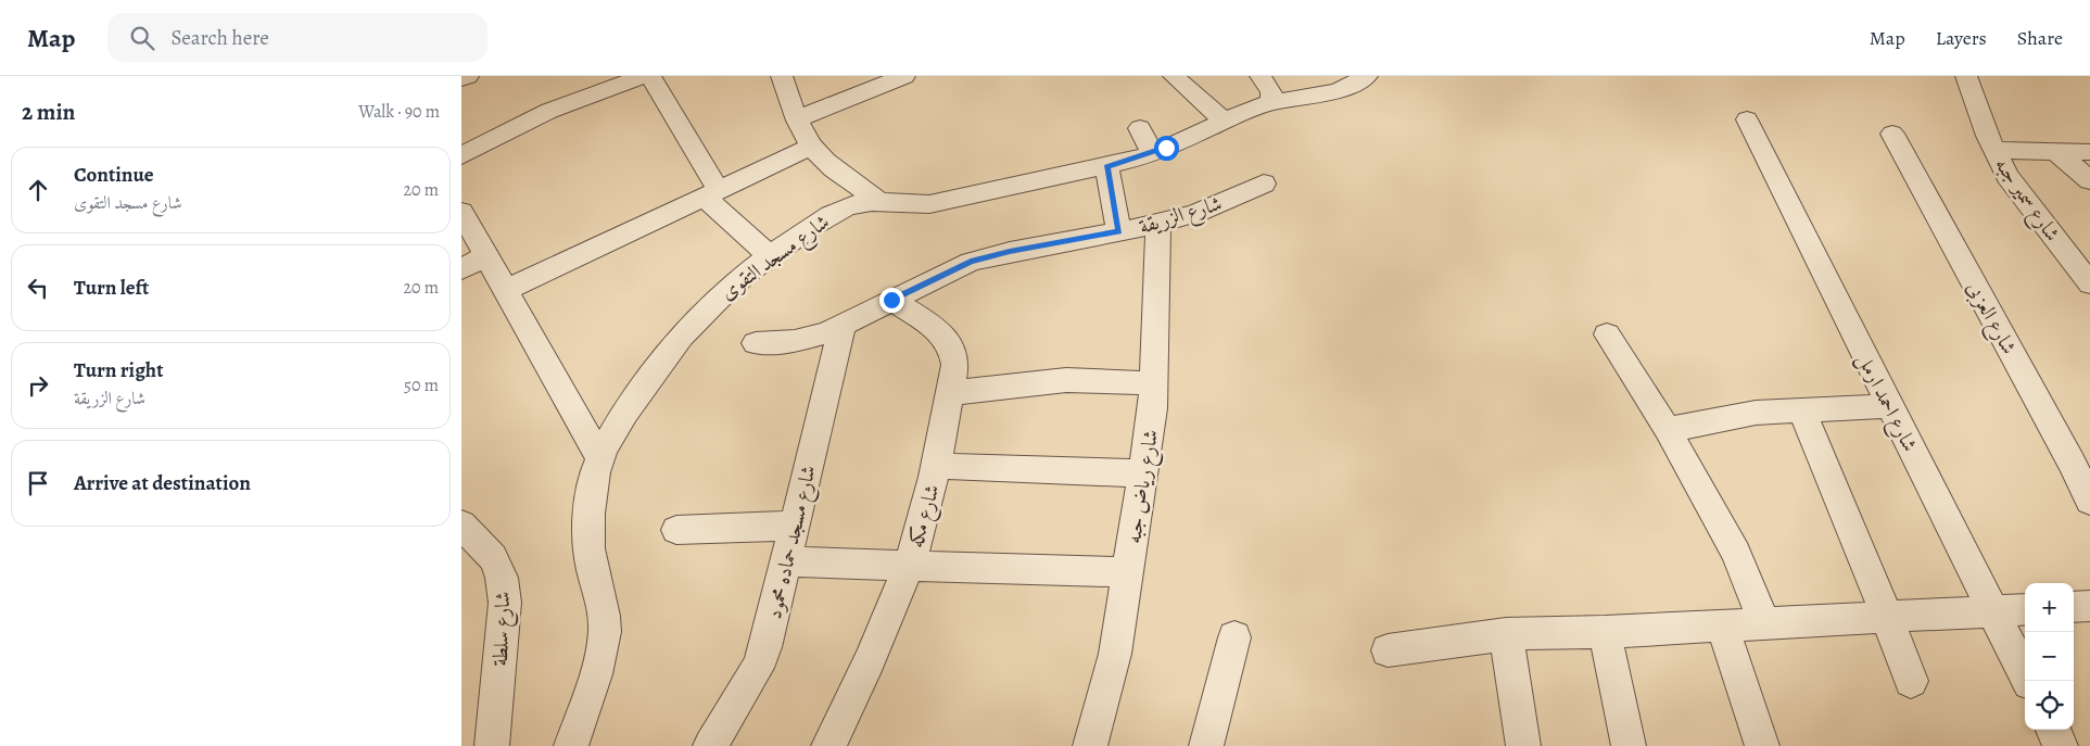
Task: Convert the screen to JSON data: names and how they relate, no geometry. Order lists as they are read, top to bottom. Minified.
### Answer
{"streets":{"street":["شارع سمير جبه","شارع الزريقة","شارع مسجد التقوى","شارع العزبى","شارع احمد ارمل","شارع رياض جبه","شارع مكه","شارع مسجد حماده محمود","شارع سلطة"]},"crossings":[["شارع الزريقة","شارع رياض جبه"],["شارع الزريقة","شارع مكه"],["شارع الزريقة","شارع مسجد حماده محمود"]],"page":{"header":"Map","search":"Search here","nav":["Map","Layers","Share"],"heading":["2 min","Walk · 90 m"],"list":[["Continue","شارع مسجد التقوى","20 m"],["Turn left","20 m"],["Turn right","شارع الزريقة","50 m"],"Arrive at destination"],"map_buttons":["+","−"]}}
